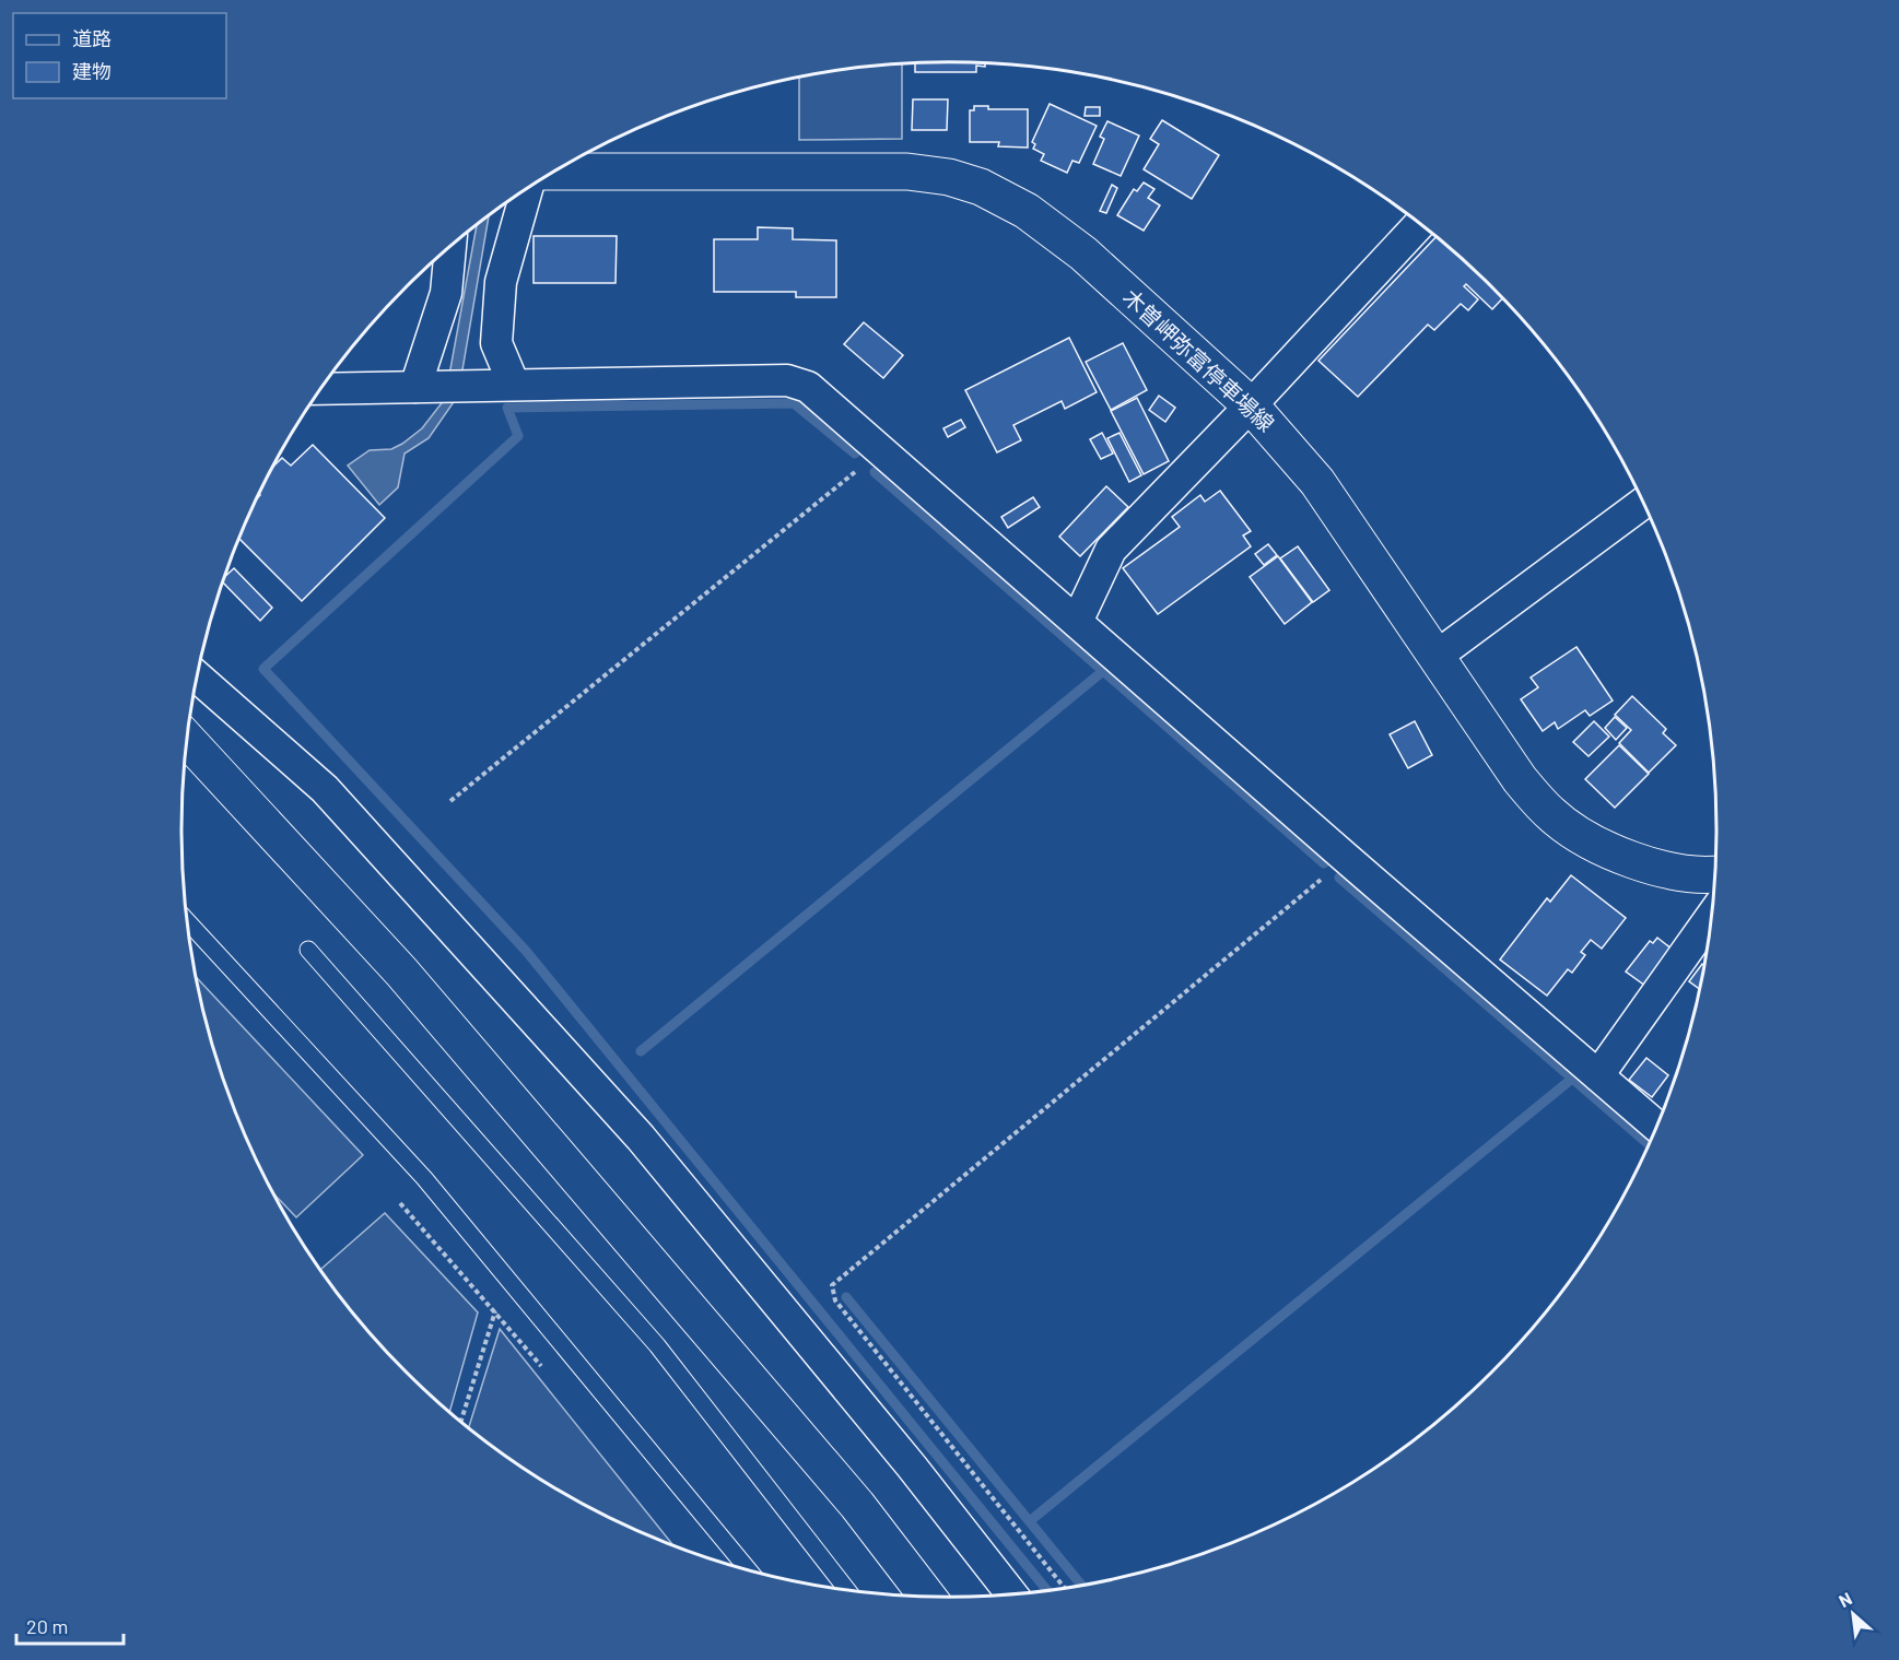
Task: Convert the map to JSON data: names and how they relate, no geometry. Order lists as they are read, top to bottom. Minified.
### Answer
{"streets":{"main road":["木曽岬弥富停車場線"]},"legend":["道路","建物"],"scale_bar":"20 m","north":"top left"}
